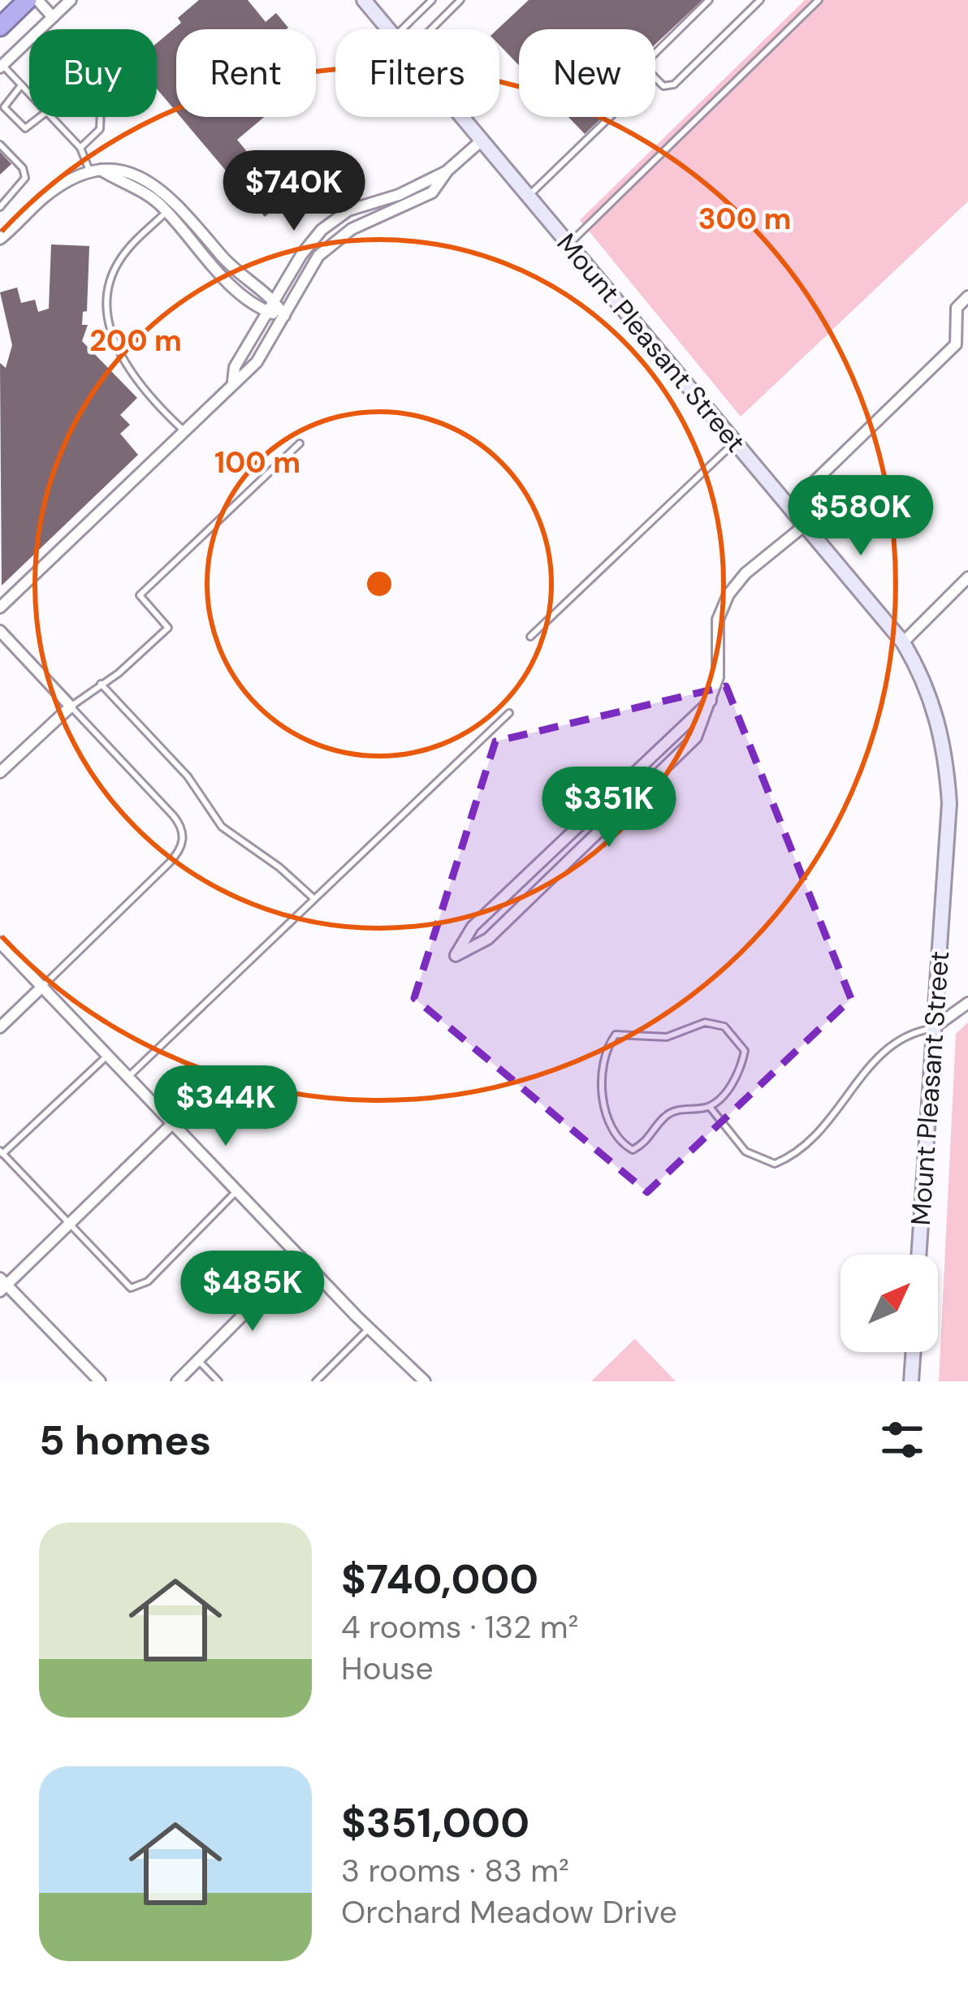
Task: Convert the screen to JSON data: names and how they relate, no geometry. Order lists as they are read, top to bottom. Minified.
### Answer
{"streets":{"main road":["Mount Pleasant Street"]},"north":"top right","page":{"chip":["Buy","Rent","Filters","New"],"price":["$740K","$580K","$351K","$344K","$485K"],"heading":"5 homes","list":[{"name":"$740,000","note":"4 rooms · 132 m² · House"},{"name":"$351,000","note":"3 rooms · 83 m² · Orchard Meadow Drive"}]},"rings":["300 m","200 m","100 m"]}
